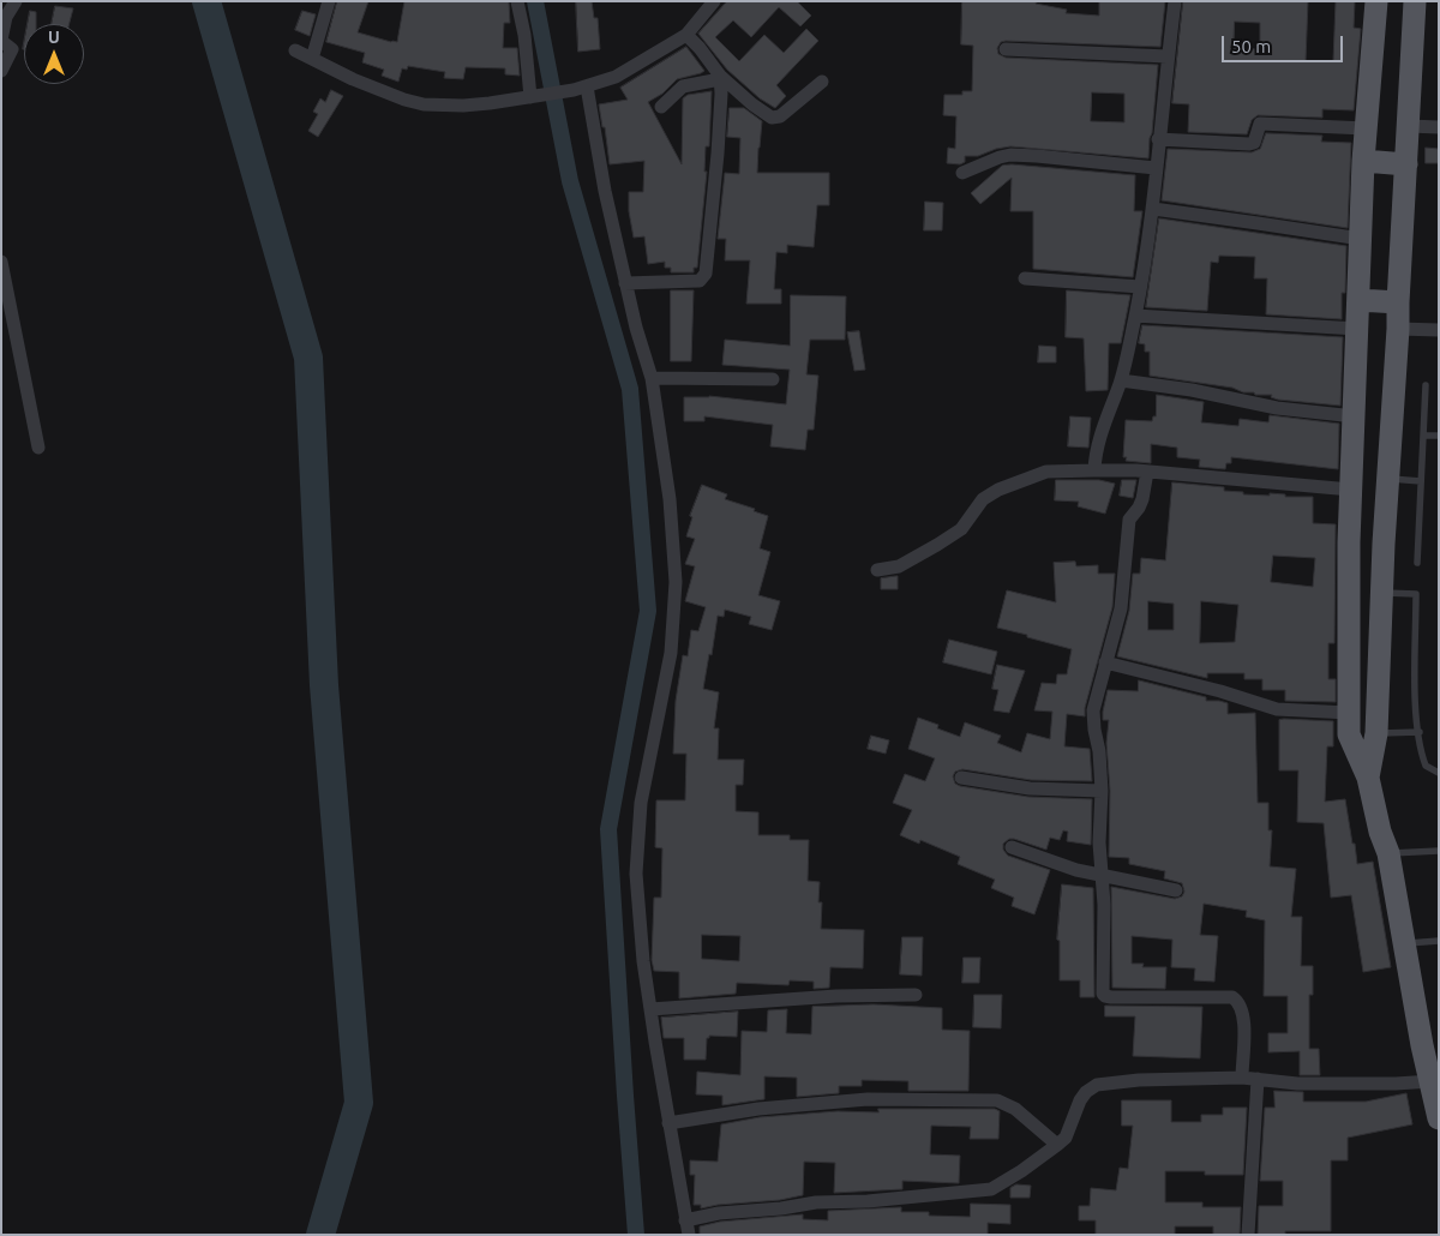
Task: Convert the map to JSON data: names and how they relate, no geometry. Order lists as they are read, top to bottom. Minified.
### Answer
{"scale_bar":"50 m","north":"top"}
